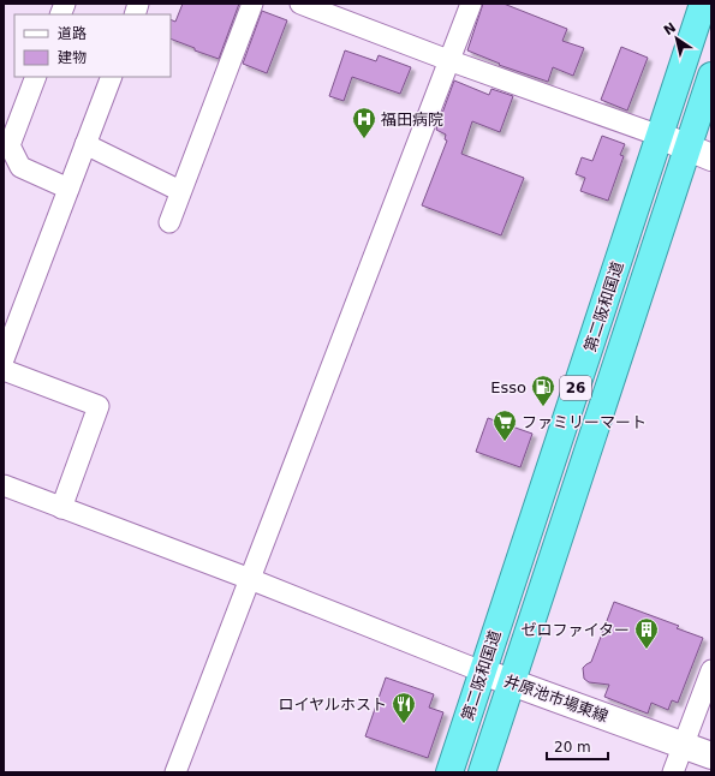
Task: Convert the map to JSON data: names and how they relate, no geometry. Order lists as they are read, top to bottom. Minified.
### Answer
{"streets":{"highway":["第二阪和国道","26"],"street":["井原池市場東線"]},"crossings":[["第二阪和国道","井原池市場東線"]],"places":{"hospital":["福田病院"],"fuel station":["Esso"],"supermarket":["ファミリーマート"],"building":["ゼロファイター"],"restaurant":["ロイヤルホスト"]},"legend":["道路","建物"],"scale_bar":"20 m","north":"top left"}
